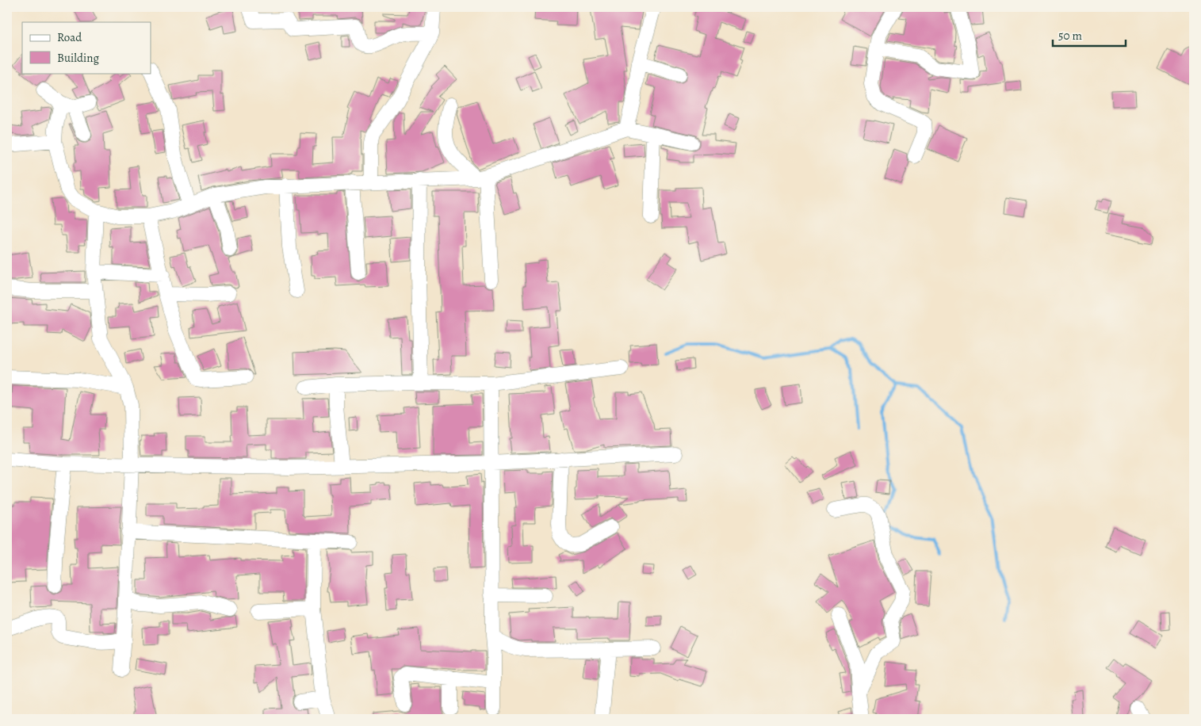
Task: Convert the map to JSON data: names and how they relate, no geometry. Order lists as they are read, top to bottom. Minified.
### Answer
{"legend":["Road","Building"],"scale_bar":"50 m"}
